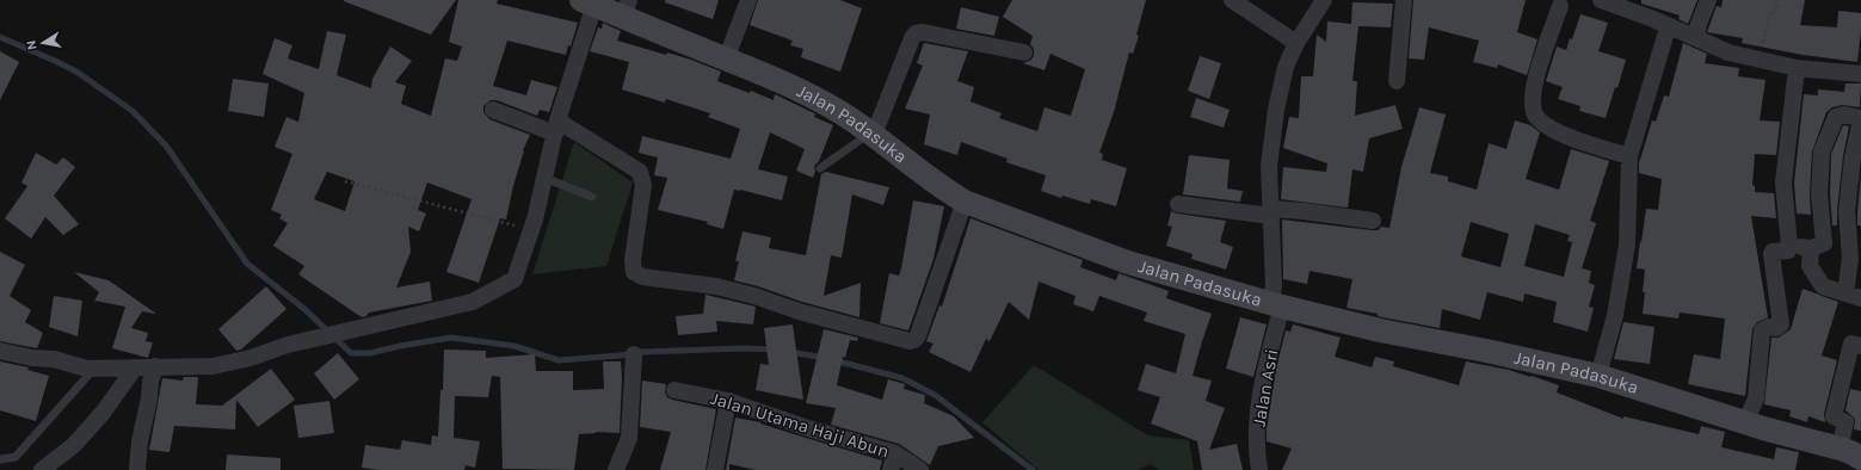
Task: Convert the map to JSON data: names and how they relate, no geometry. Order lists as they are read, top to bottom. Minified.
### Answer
{"streets":{"street":["Jalan Padasuka","Jalan Asri","Jalan Utama Haji Abun"]},"crossings":[["Jalan Padasuka","Jalan Asri"]],"north":"left"}
